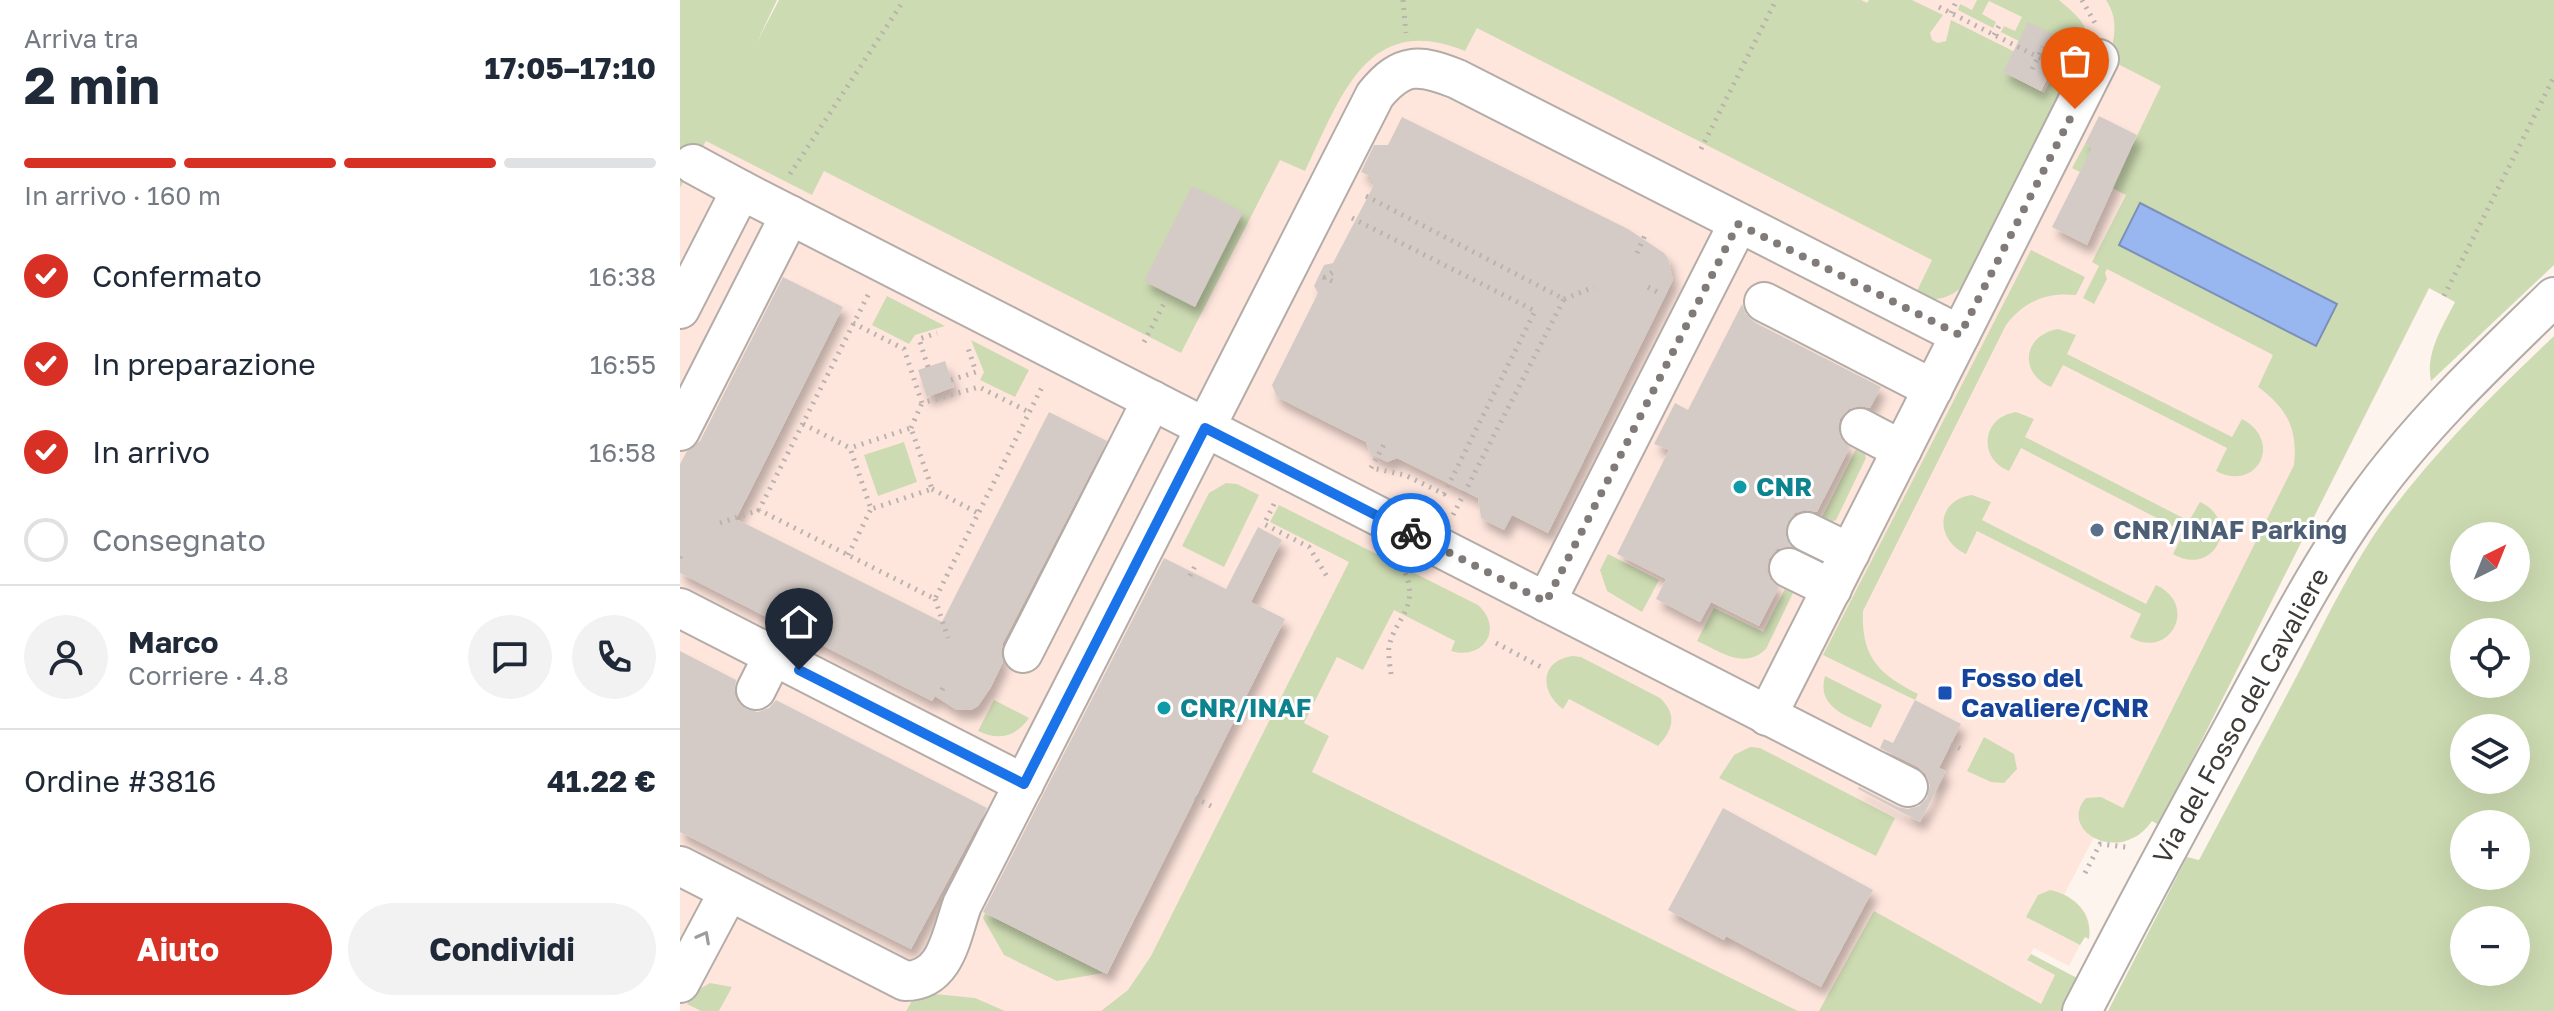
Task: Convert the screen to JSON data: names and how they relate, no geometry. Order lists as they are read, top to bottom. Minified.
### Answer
{"streets":{"street":["Via del Fosso del Cavaliere"]},"places":{"other":["CNR","CNR/INAF Parking","CNR/INAF"],"transit":["Fosso del Cavaliere/CNR"]},"north":"top right","page":{"heading":["2 min","Arriva tra","17:05–17:10"],"panel":["Marco","Corriere · 4.8","Ordine #3816","41.22 €"],"bar":"In arrivo · 160 m","list":[["Confermato","16:38"],["In preparazione","16:55"],["In arrivo","16:58"],"Consegnato"],"map_buttons":["+","−"],"buttons":["Aiuto","Condividi"]}}
